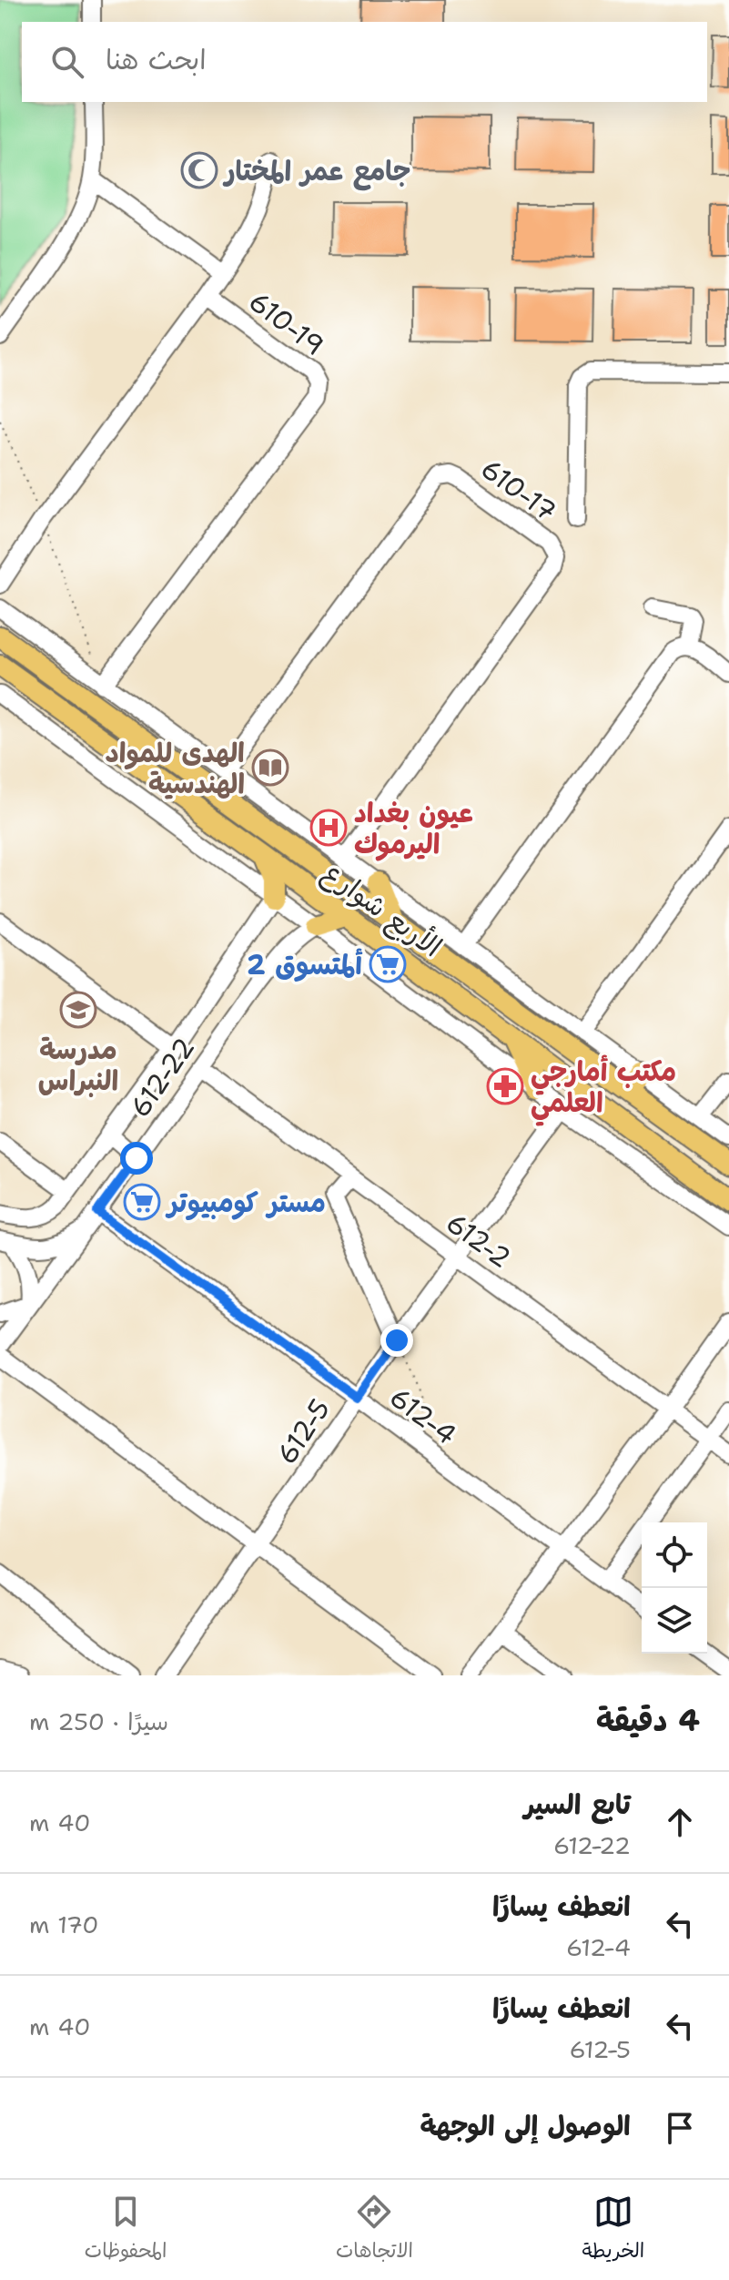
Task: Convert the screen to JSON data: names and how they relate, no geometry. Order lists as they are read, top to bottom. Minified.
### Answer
{"streets":{"main road":["الأربع شوارع"],"street":["610-19","610-17","612-22","612-2","612-4","612-5"]},"crossings":[["612-22","612-2"],["612-22","612-4"],["612-2","612-5"],["612-4","612-5"]],"places":{"mosque":["جامع عمر المختار"],"library":["الهدى للمواد الهندسية"],"hospital":["عيون بغداد اليرموك"],"supermarket":["ألمتسوق 2","مستر كومبيوتر"],"school or university":["مدرسة النبراس"],"pharmacy":["مكتب أمارجي العلمي"]},"page":{"search":"ابحث هنا","heading":["4 دقيقة","سيرًا · 250 m"],"list":[["تابع السير","612-22","40 m"],["انعطف يسارًا","612-4","170 m"],["انعطف يسارًا","612-5","40 m"],"الوصول إلى الوجهة"],"nav":["الخريطة","الاتجاهات","المحفوظات"]}}
